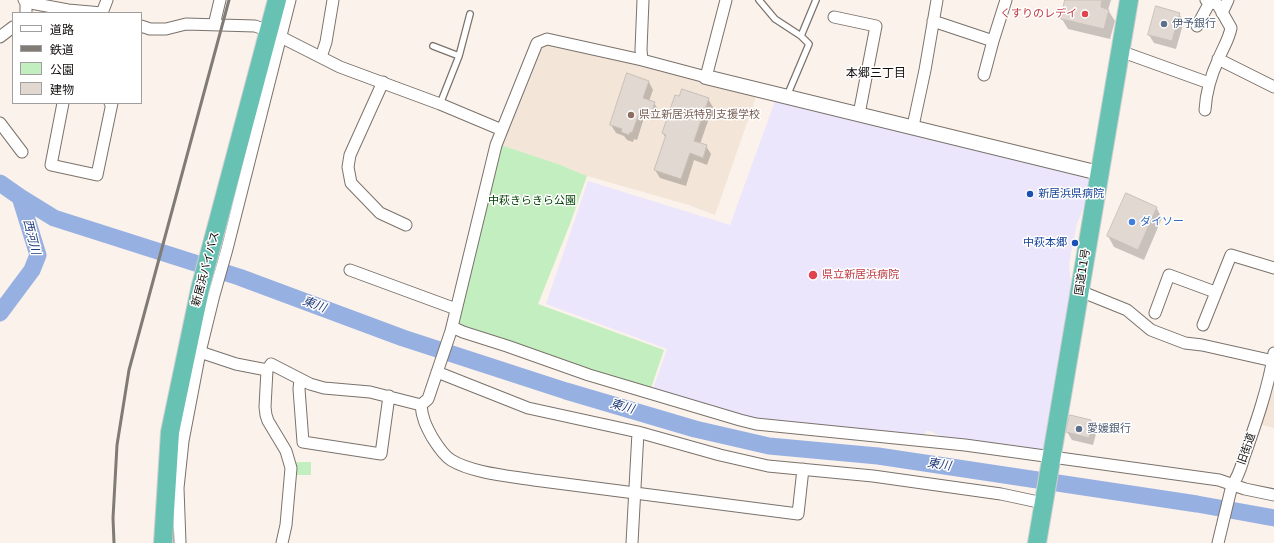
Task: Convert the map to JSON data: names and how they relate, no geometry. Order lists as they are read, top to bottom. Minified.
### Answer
{"streets":{"highway":["新居浜バイパス","国道11号"],"street":["旧街道"]},"districts":["本郷三丁目"],"water":["西河川","東川"],"parks":["中萩きらきら公園"],"places":["くすりのレデイ","伊予銀行","県立新居浜特別支援学校","新居浜県病院","ダイソー","中萩本郷","県立新居浜病院","愛媛銀行"],"legend":["道路","鉄道","公園","建物"]}
